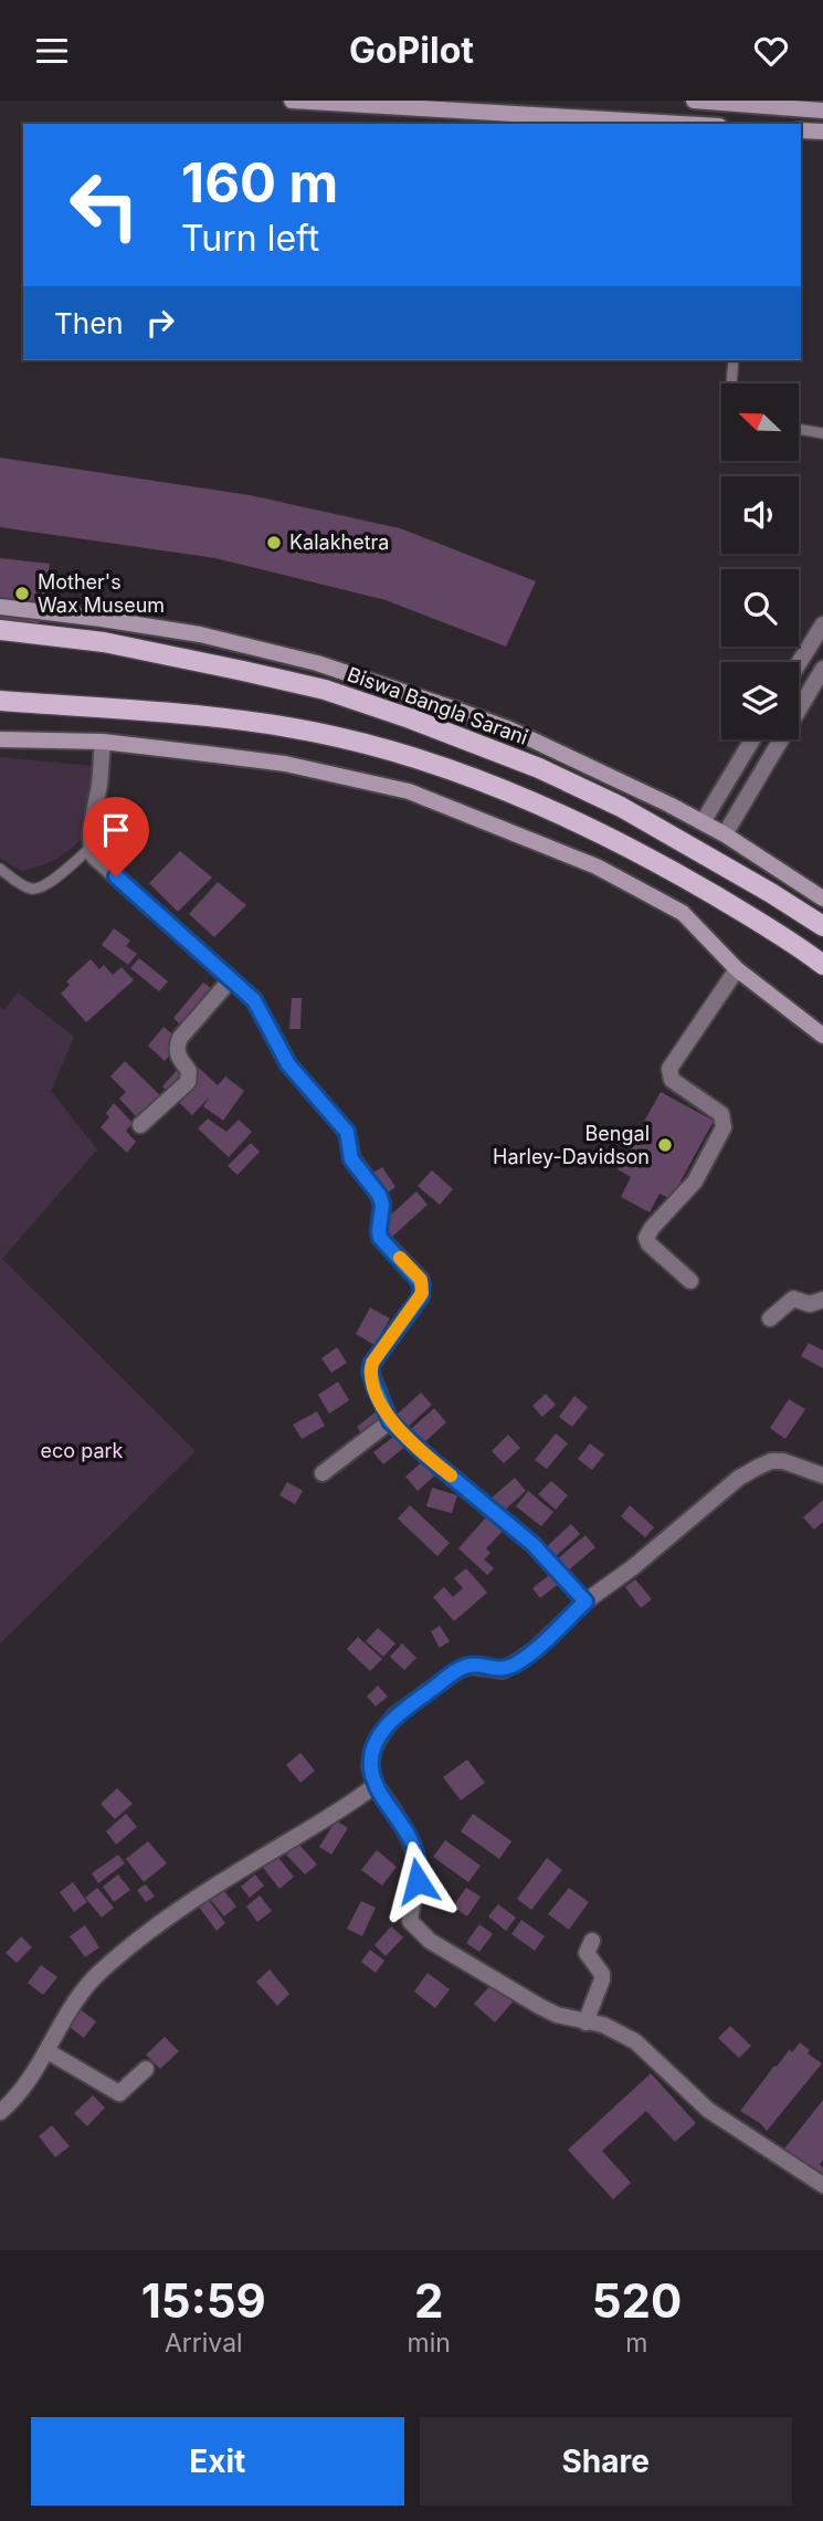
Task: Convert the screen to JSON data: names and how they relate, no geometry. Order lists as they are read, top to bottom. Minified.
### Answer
{"streets":{"main road":["Biswa Bangla Sarani"]},"parks":["eco park"],"places":["Kalakhetra","Mother's Wax Museum","Bengal Harley-Davidson"],"north":"top left","page":{"header":"GoPilot","turn":["160 m","Turn left"],"then":"Then","eta":["15:59","Arrival","2","min","520","m"],"buttons":["Exit","Share"]}}
